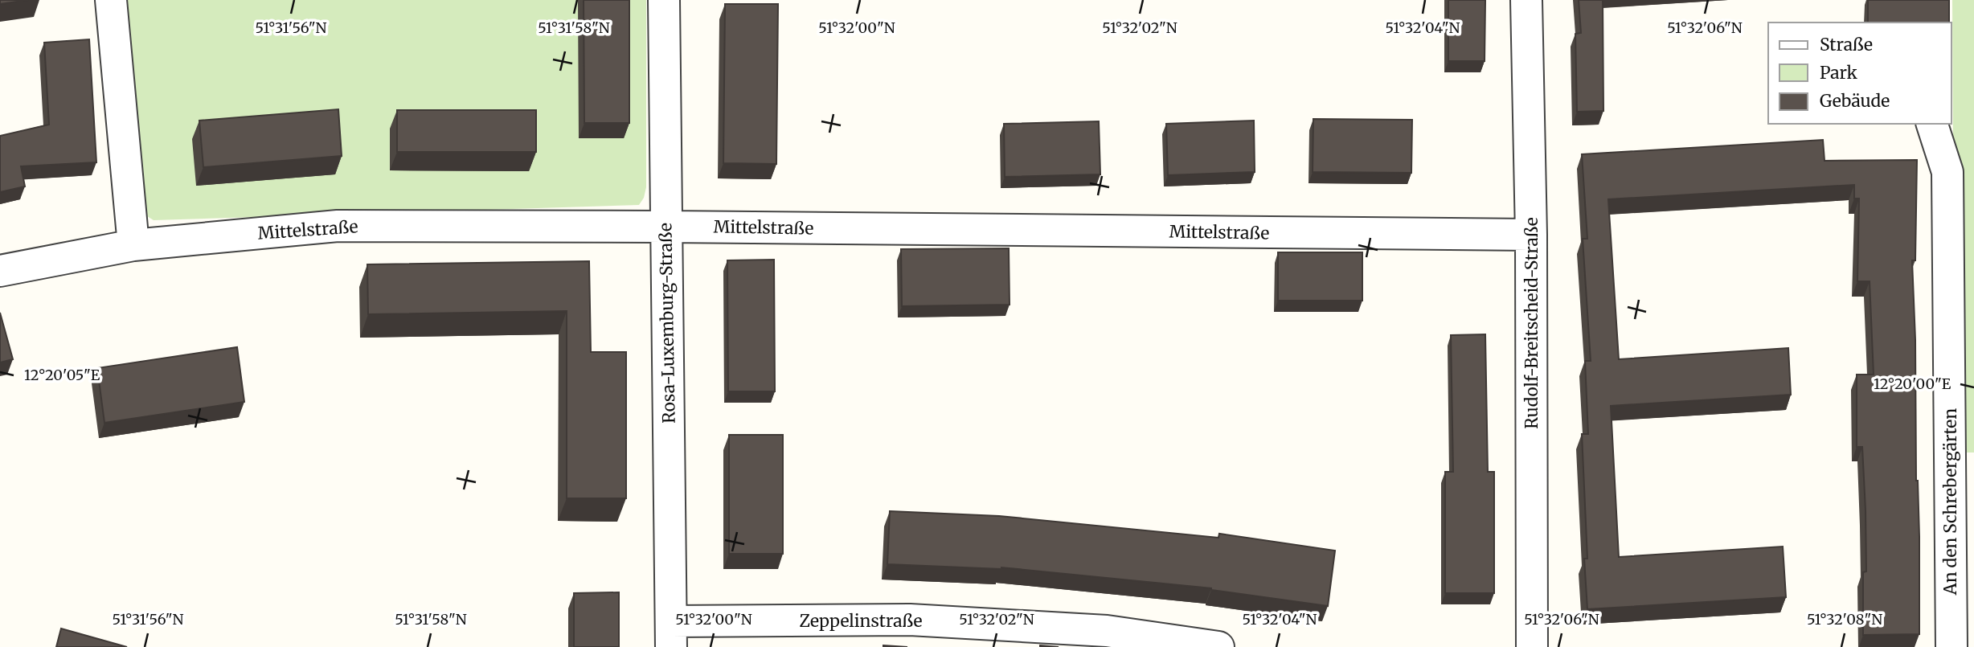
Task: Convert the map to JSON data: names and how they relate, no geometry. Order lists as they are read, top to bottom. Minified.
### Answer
{"streets":{"street":["Mittelstraße","Rosa-Luxemburg-Straße","Rudolf-Breitscheid-Straße","An den Schrebergärten","Zeppelinstraße"]},"crossings":[["Mittelstraße","Rosa-Luxemburg-Straße"],["Mittelstraße","Rudolf-Breitscheid-Straße"],["Rosa-Luxemburg-Straße","Zeppelinstraße"]],"legend":["Straße","Park","Gebäude"],"coordinates":["51°31'56\"N","51°31'58\"N","51°32'00\"N","51°32'02\"N","51°32'04\"N","51°32'06\"N","12°20'05\"E","12°20'00\"E","51°32'08\"N"]}
